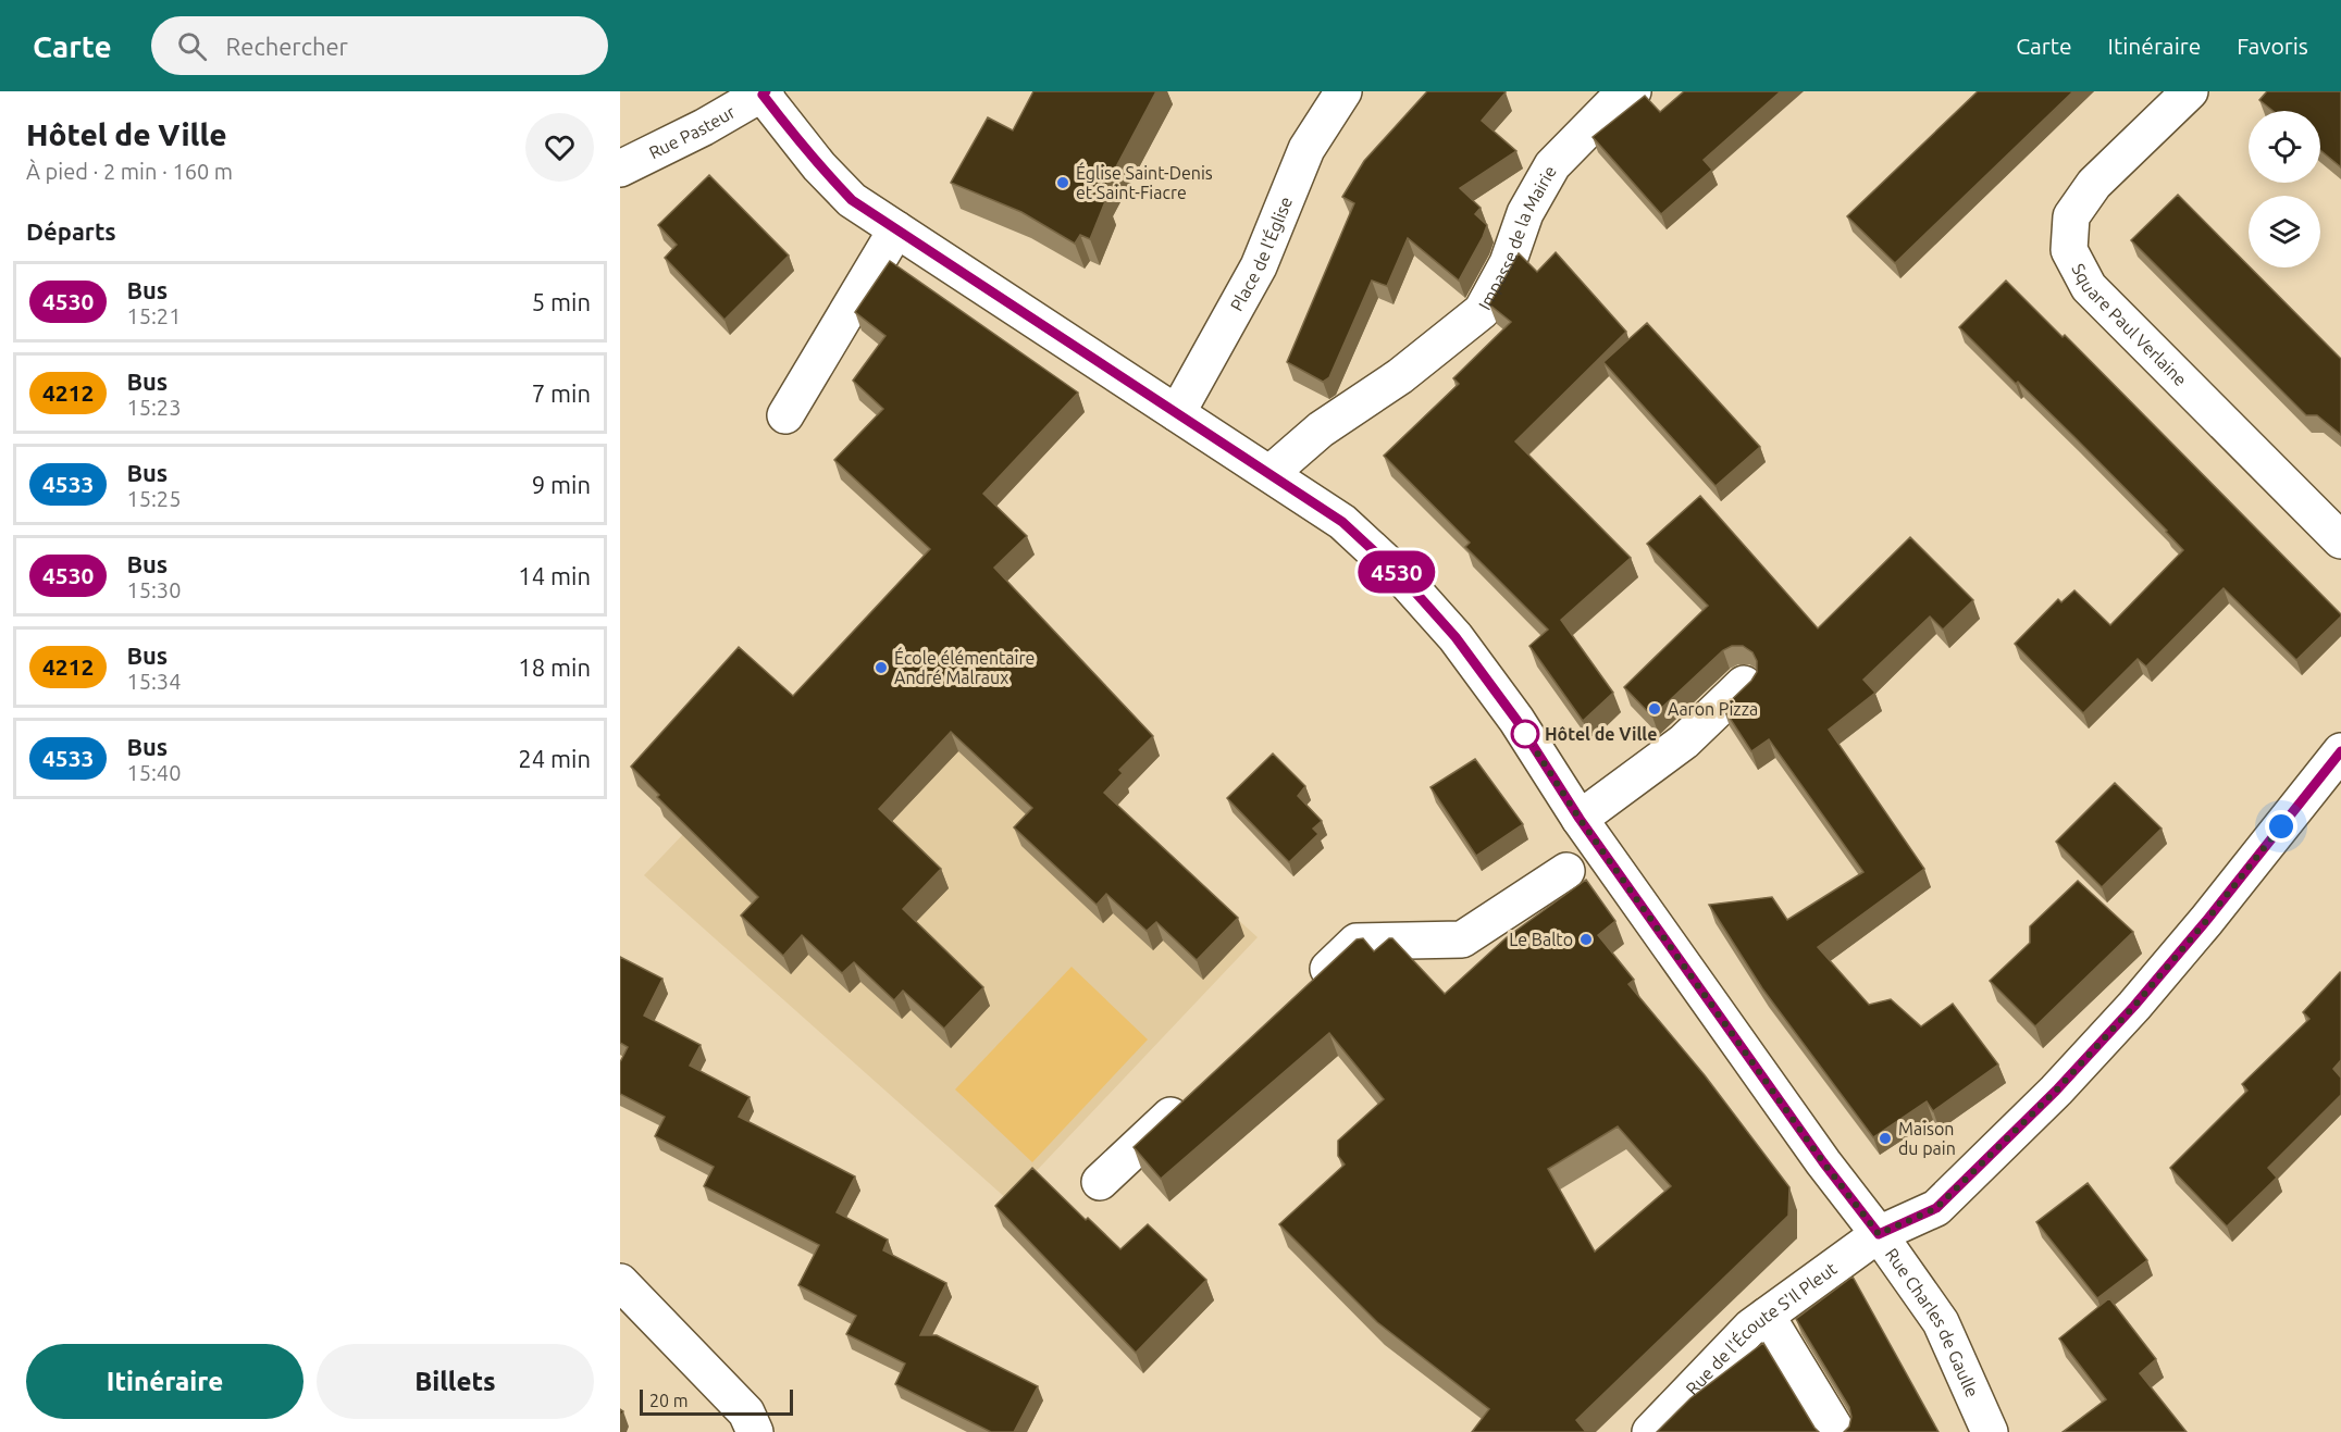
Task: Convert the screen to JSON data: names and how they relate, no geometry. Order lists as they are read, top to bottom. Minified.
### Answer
{"streets":{"street":["Rue Pasteur","Impasse de la Mairie","Place de l'Église","Square Paul Verlaine","Rue Charles de Gaulle","Rue de l'Écoute S'Il Pleut"]},"crossings":[["Rue Pasteur","Rue Charles de Gaulle"],["Impasse de la Mairie","Rue Charles de Gaulle"],["Place de l'Église","Rue Charles de Gaulle"],["Rue Charles de Gaulle","Rue de l'Écoute S'Il Pleut"]],"places":["Église Saint-Denis et Saint-Fiacre","École élémentaire André Malraux","Aaron Pizza","Hôtel de Ville","Le Balto","Maison du pain"],"lines":["bus line 4530"],"scale_bar":"20 m","page":{"header":"Carte","search":"Rechercher","nav":["Carte","Itinéraire","Favoris"],"heading":[["Hôtel de Ville","À pied · 2 min · 160 m"],"Départs"],"on_map":"4530","list":[{"mark":"4530","name":"Bus","note":"15:21","value":"5 min"},{"mark":"4212","name":"Bus","note":"15:23","value":"7 min"},{"mark":"4533","name":"Bus","note":"15:25","value":"9 min"},{"mark":"4530","name":"Bus","note":"15:30","value":"14 min"},{"mark":"4212","name":"Bus","note":"15:34","value":"18 min"},{"mark":"4533","name":"Bus","note":"15:40","value":"24 min"}],"buttons":["Itinéraire","Billets"],"scale":"20 m"}}
